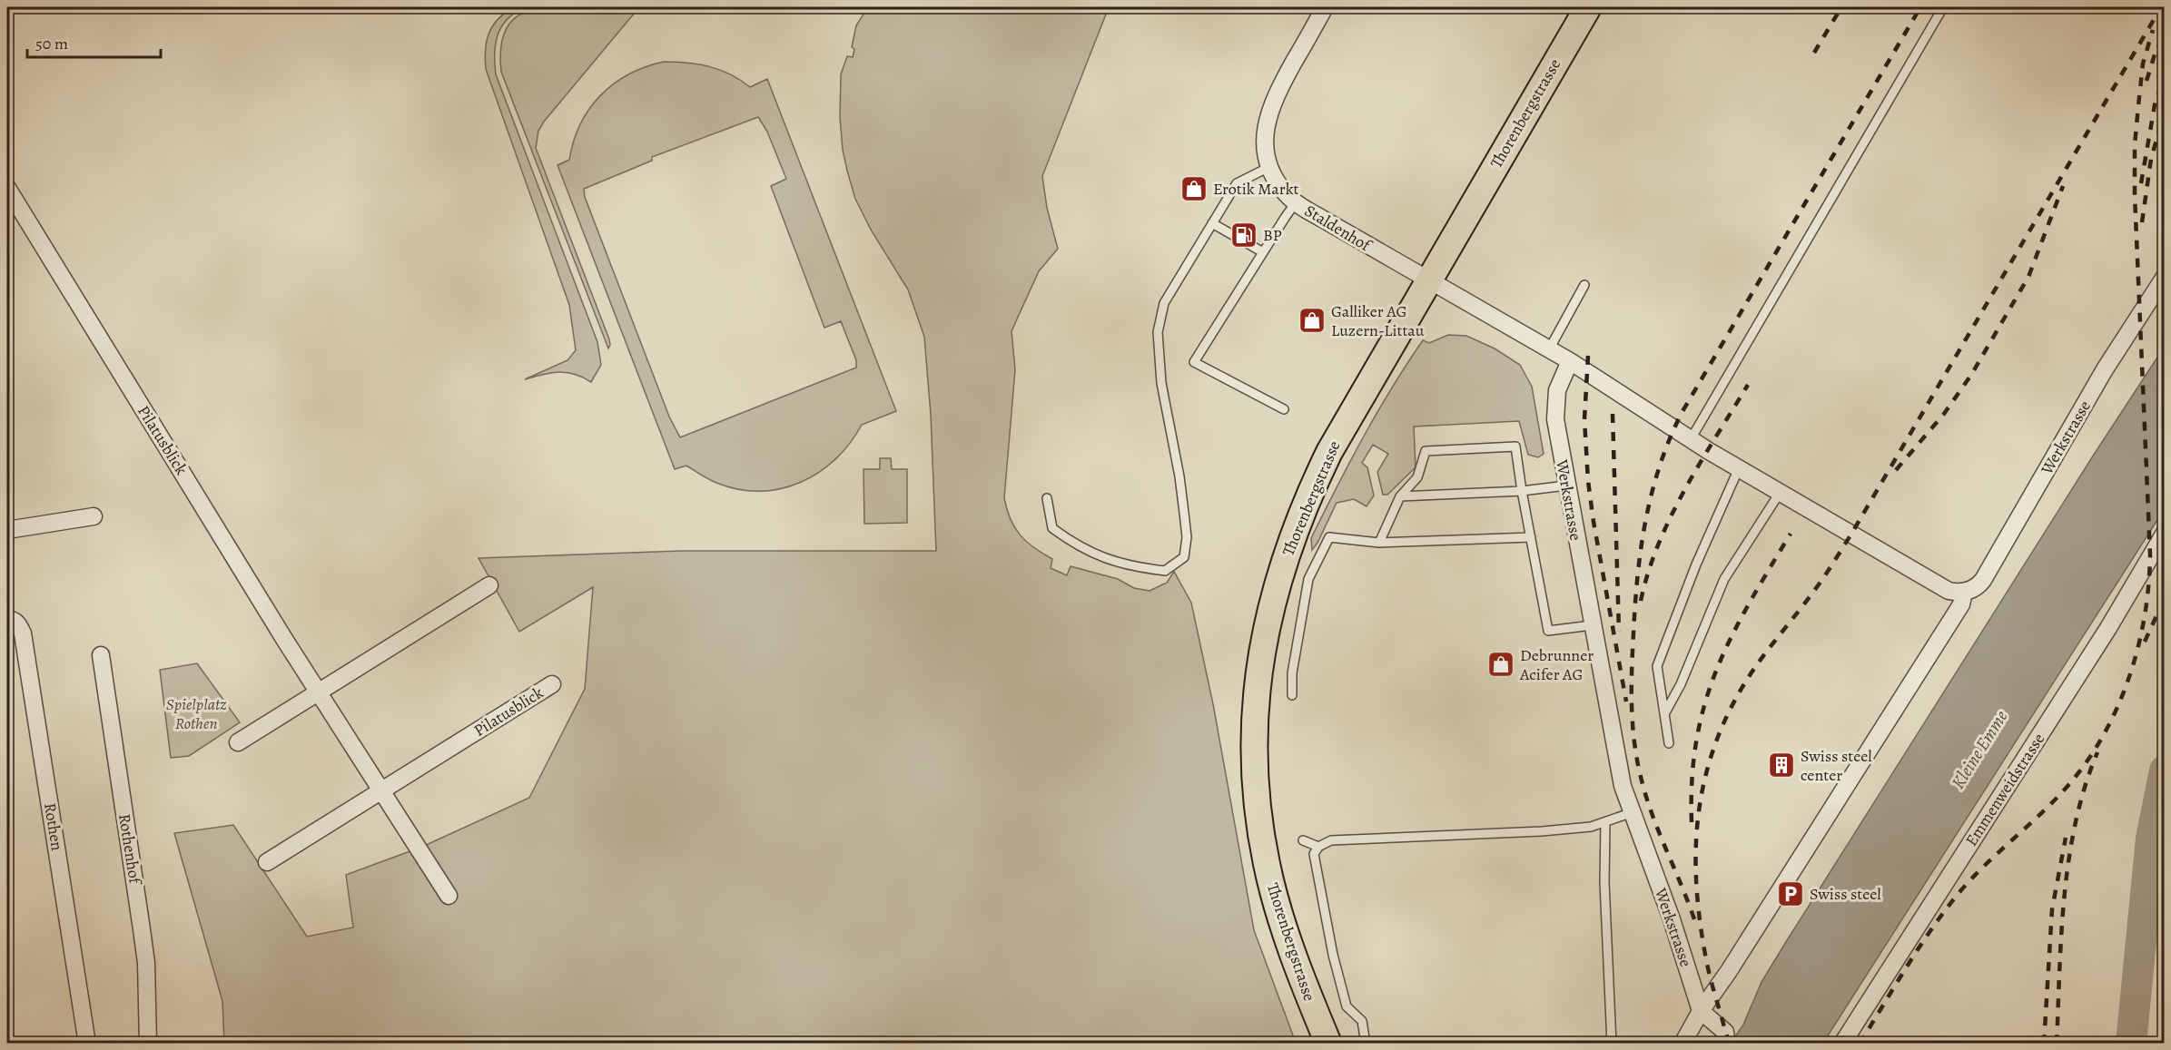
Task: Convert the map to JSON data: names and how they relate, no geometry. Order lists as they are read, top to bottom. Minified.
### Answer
{"streets":{"main road":["Thorenbergstrasse"],"street":["Staldenhof","Werkstrasse","Pilatusblick","Emmenweidstrasse","Rothen","Rothenhof"]},"crossings":[["Thorenbergstrasse","Staldenhof"]],"water":["Kleine Emme"],"parks":["Spielplatz Rothen"],"places":{"shop":["Erotik Markt","Galliker AG Luzern-Littau","Debrunner Acifer AG"],"fuel station":["BP"],"building":["Swiss steel center"],"parking":["Swiss steel"]},"scale_bar":"50 m"}
